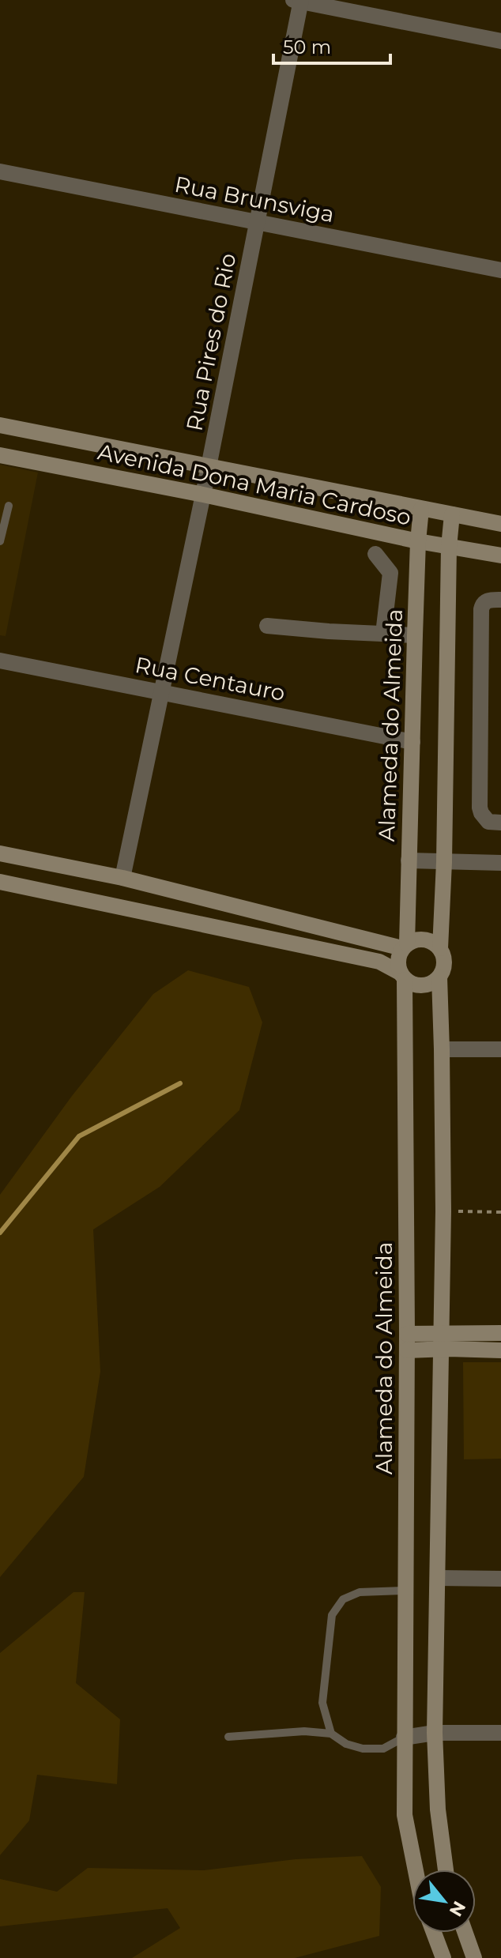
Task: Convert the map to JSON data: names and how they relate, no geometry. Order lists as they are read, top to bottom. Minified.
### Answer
{"streets":{"street":["Rua Brunsviga","Rua Pires do Rio","Avenida Dona Maria Cardoso","Rua Centauro","Alameda do Almeida"]},"crossings":[["Rua Brunsviga","Rua Pires do Rio"],["Rua Pires do Rio","Avenida Dona Maria Cardoso"],["Rua Pires do Rio","Rua Centauro"],["Avenida Dona Maria Cardoso","Alameda do Almeida"],["Rua Centauro","Alameda do Almeida"]],"scale_bar":"50 m","north":"bottom right"}
